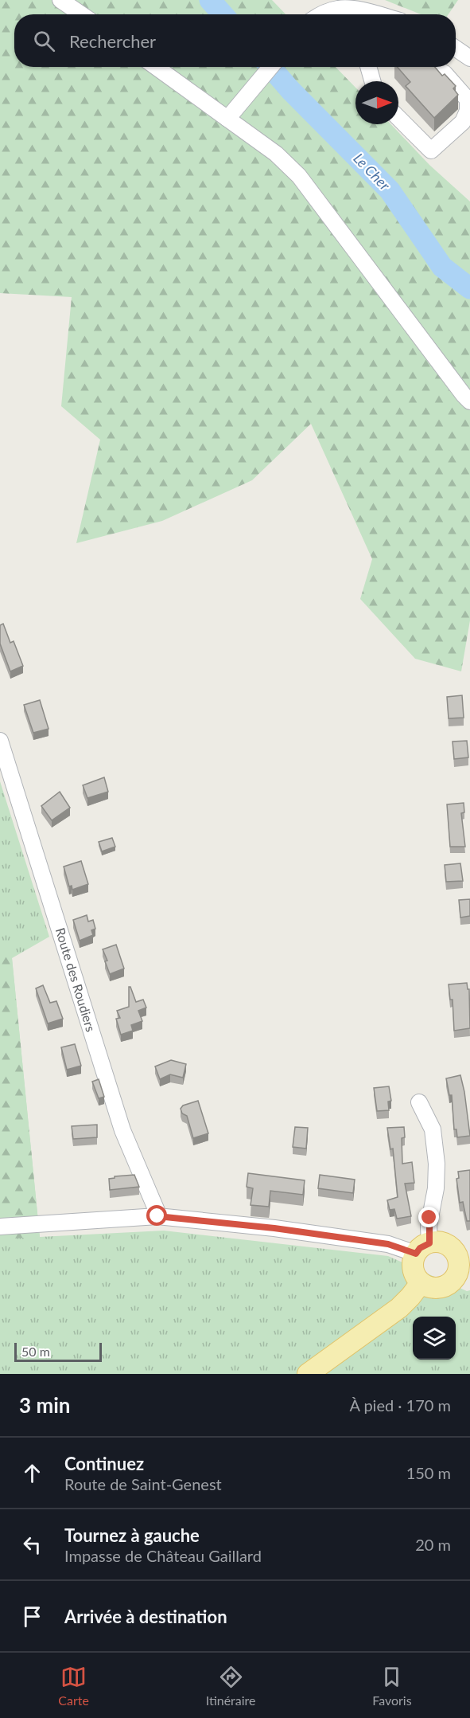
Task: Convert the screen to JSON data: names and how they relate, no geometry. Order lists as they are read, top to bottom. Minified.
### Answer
{"streets":{"street":["Route des Roudiers"]},"water":["Le Cher"],"scale_bar":"50 m","north":"right","page":{"search":"Rechercher","scale":"50 m","heading":["3 min","À pied · 170 m"],"list":[["Continuez","Route de Saint-Genest","150 m"],["Tournez à gauche","Impasse de Château Gaillard","20 m"],"Arrivée à destination"],"nav":["Carte","Itinéraire","Favoris"]}}
